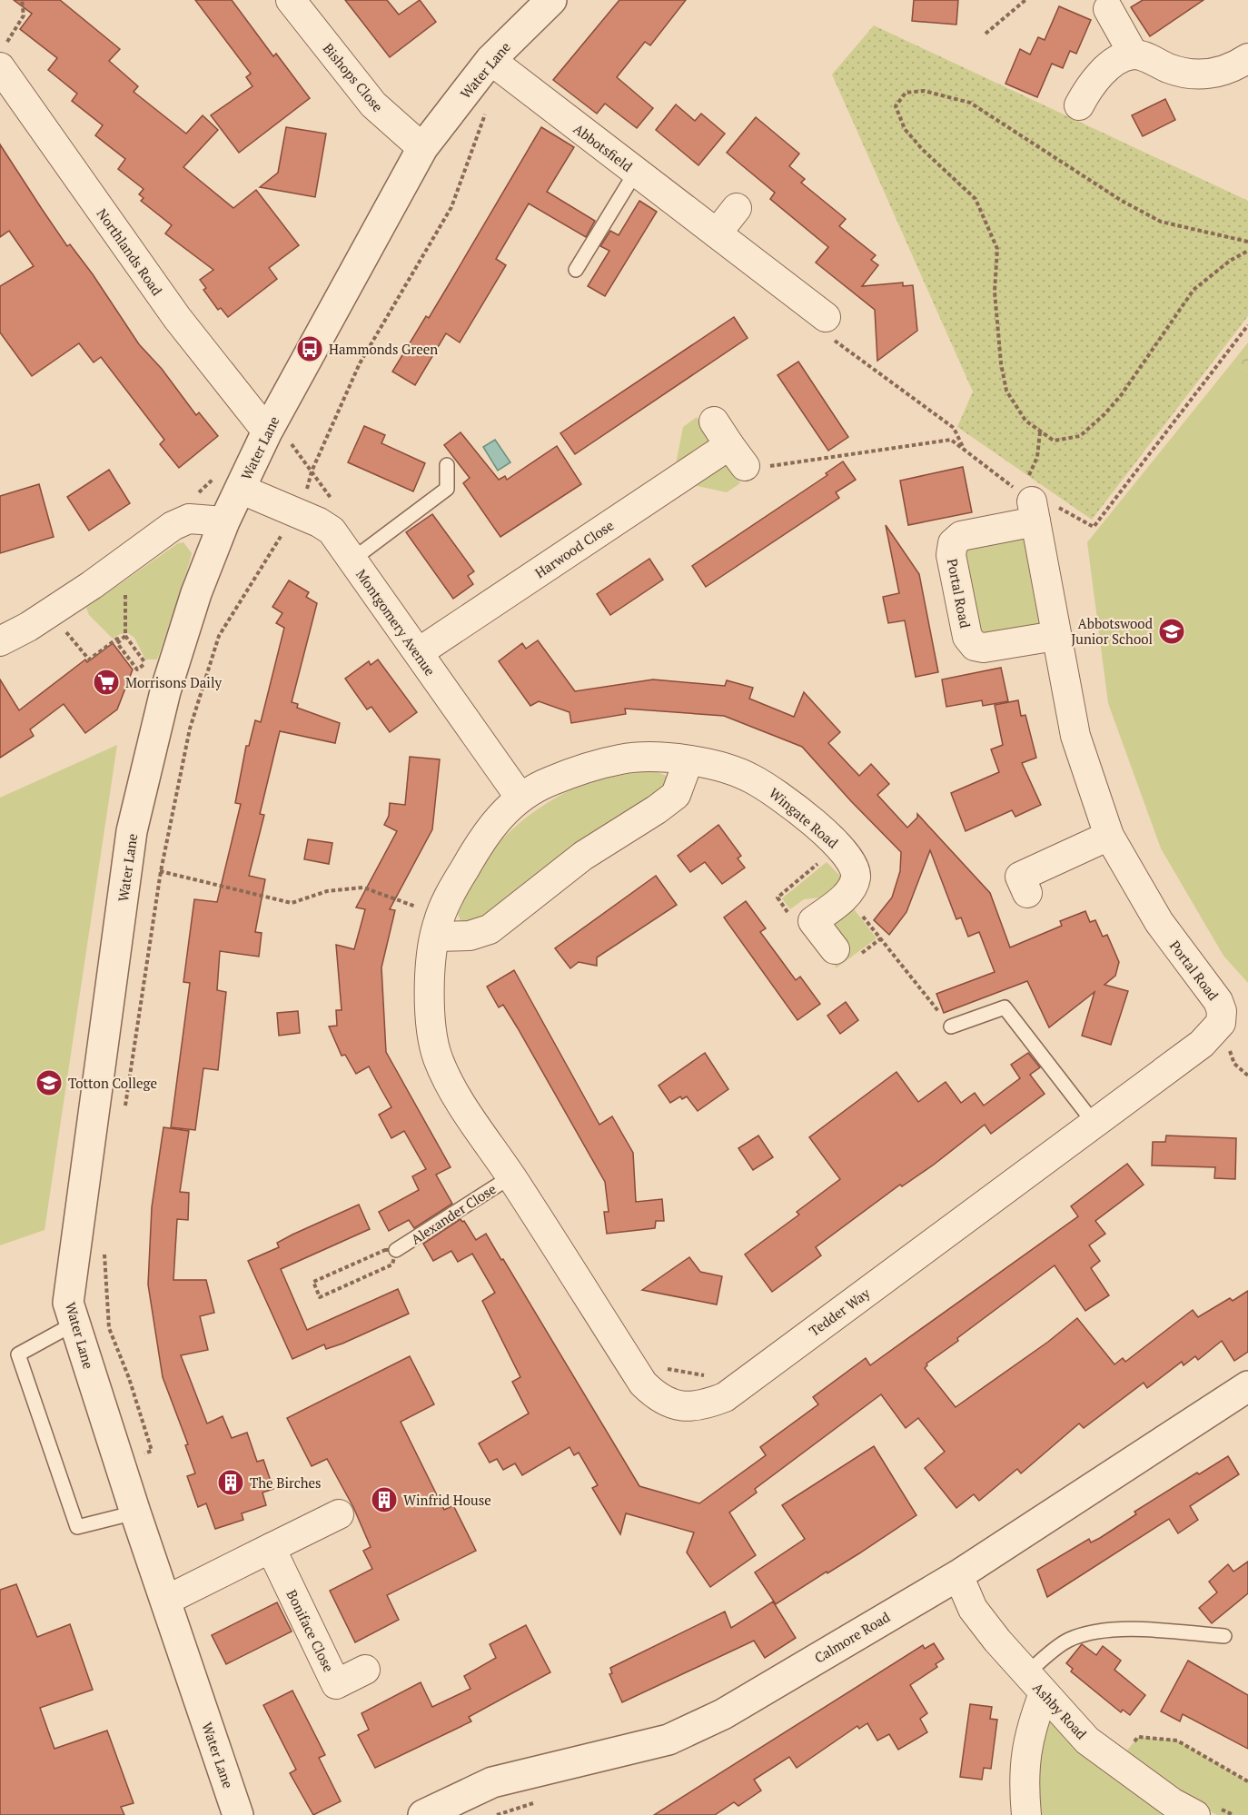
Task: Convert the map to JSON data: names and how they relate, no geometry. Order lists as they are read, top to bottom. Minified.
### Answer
{"streets":{"street":["Water Lane","Bishops Close","Abbotsfield","Northlands Road","Harwood Close","Portal Road","Montgomery Avenue","Wingate Road","Tedder Way","Boniface Close","Calmore Road","Ashby Road"],"lane":["Alexander Close"]},"crossings":[["Water Lane","Bishops Close"],["Water Lane","Abbotsfield"],["Water Lane","Northlands Road"],["Water Lane","Montgomery Avenue"],["Harwood Close","Montgomery Avenue"],["Portal Road","Tedder Way"],["Montgomery Avenue","Wingate Road"],["Alexander Close","Tedder Way"],["Calmore Road","Ashby Road"]],"places":{"bus stop":["Hammonds Green"],"school or university":["Abbotswood Junior School","Totton College"],"supermarket":["Morrisons Daily"],"building":["The Birches","Winfrid House"]}}
